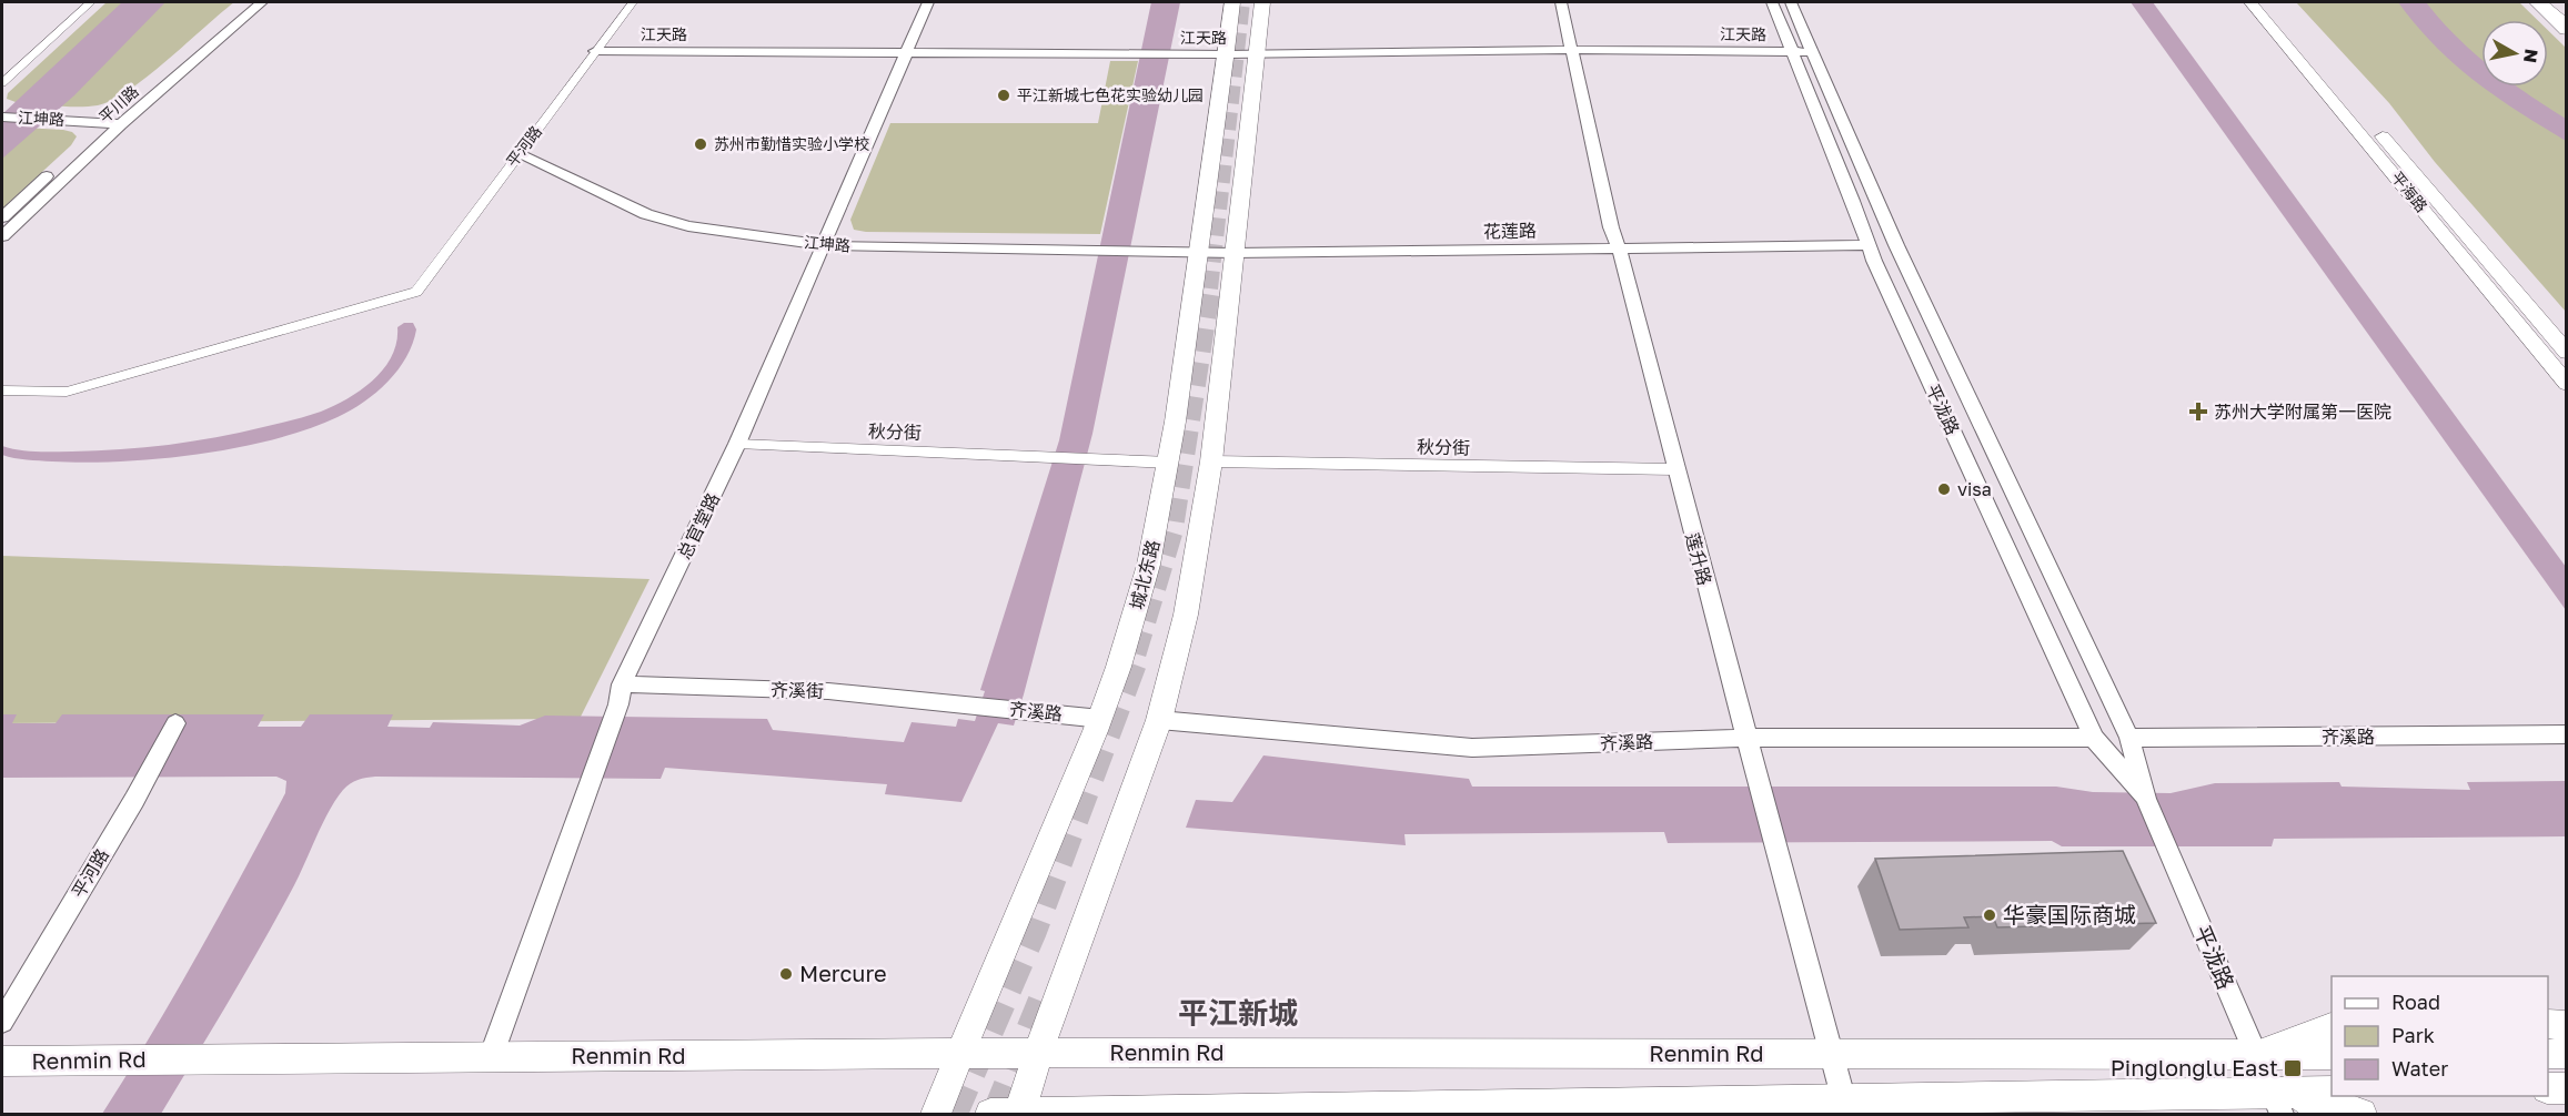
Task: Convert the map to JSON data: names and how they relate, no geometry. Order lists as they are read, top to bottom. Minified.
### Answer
{"streets":{"main road":["平海路","城北东路","Renmin Rd"],"street":["江天路","平川路","江坤路","平河路","花莲路","平泷路","秋分街","总官堂路","莲升路","齐溪街","齐溪路"]},"crossings":[["江天路","平河路"],["江天路","平泷路"],["江天路","总官堂路"],["江天路","莲升路"],["江天路","城北东路"],["平川路","江坤路"],["江坤路","平河路"],["江坤路","花莲路"],["江坤路","总官堂路"],["花莲路","平泷路"],["花莲路","莲升路"],["花莲路","城北东路"],["平泷路","齐溪路"],["平泷路","Renmin Rd"],["秋分街","总官堂路"],["秋分街","莲升路"],["秋分街","城北东路"],["总官堂路","齐溪街"],["总官堂路","Renmin Rd"],["莲升路","齐溪路"],["莲升路","Renmin Rd"],["城北东路","齐溪路"],["城北东路","Renmin Rd"],["齐溪街","齐溪路"]],"districts":["平江新城"],"places":{"other":["平江新城七色花实验幼儿园","苏州市勤惜实验小学校","visa","华豪国际商城","Mercure"],"health":["苏州大学附属第一医院"],"transit":["Pinglonglu East"]},"legend":["Road","Park","Water"],"north":"right"}
